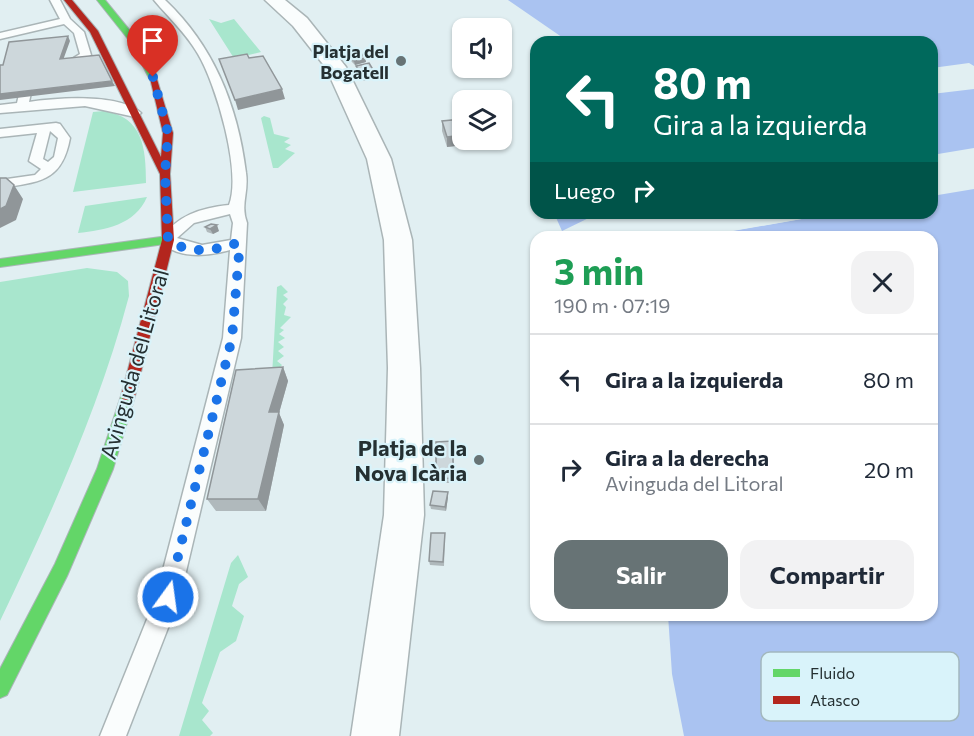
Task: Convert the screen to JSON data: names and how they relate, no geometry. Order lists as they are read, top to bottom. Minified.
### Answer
{"streets":{"main road":["Avinguda del Litoral"]},"places":["Platja del Bogatell","Platja de la Nova Icària"],"legend":["Fluido","Atasco"],"page":{"turn":["80 m","Gira a la izquierda"],"then":"Luego","heading":["3 min","190 m · 07:19"],"list":[{"name":"Gira a la izquierda","value":"80 m"},{"name":"Gira a la derecha","note":"Avinguda del Litoral","value":"20 m"}],"buttons":["Salir","Compartir"]}}
